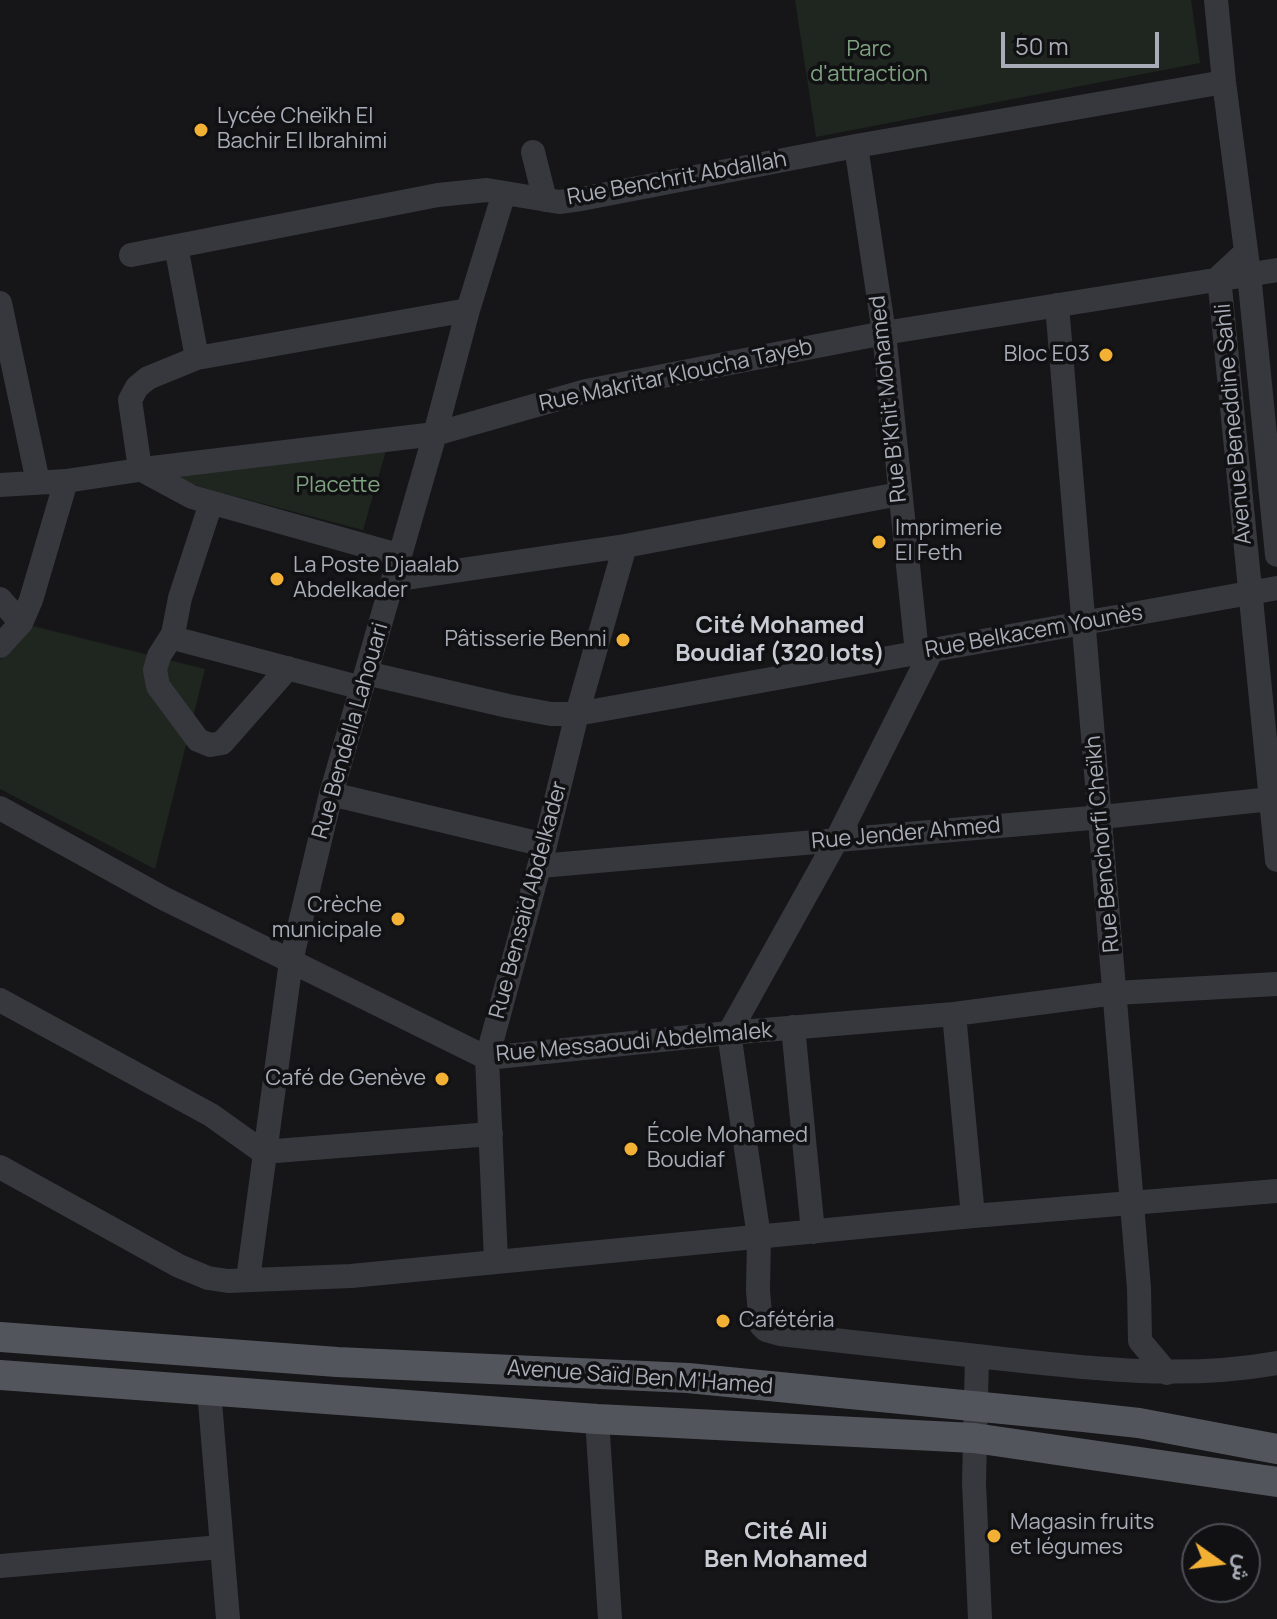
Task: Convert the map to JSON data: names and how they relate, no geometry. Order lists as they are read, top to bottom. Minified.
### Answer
{"streets":{"main road":["Avenue Saïd Ben M'Hamed"],"street":["Rue Benchrit Abdallah","Rue Makritar Kloucha Tayeb","Rue B'Khit Mohamed","Avenue Beneddine Sahli","Rue Belkacem Younès","Rue Bendella Lahouari","Rue Jender Ahmed","Rue Benchorfi Cheïkh","Rue Bensaïd Abdelkader","Rue Messaoudi Abdelmalek"]},"crossings":[["Rue Benchrit Abdallah","Rue B'Khit Mohamed"],["Rue Benchrit Abdallah","Avenue Beneddine Sahli"],["Rue Benchrit Abdallah","Rue Bendella Lahouari"],["Rue Makritar Kloucha Tayeb","Rue B'Khit Mohamed"],["Rue Makritar Kloucha Tayeb","Avenue Beneddine Sahli"],["Rue Makritar Kloucha Tayeb","Rue Bendella Lahouari"],["Rue Makritar Kloucha Tayeb","Rue Benchorfi Cheïkh"],["Rue B'Khit Mohamed","Rue Belkacem Younès"],["Avenue Beneddine Sahli","Rue Belkacem Younès"],["Avenue Beneddine Sahli","Rue Jender Ahmed"],["Rue Belkacem Younès","Rue Bendella Lahouari"],["Rue Belkacem Younès","Rue Benchorfi Cheïkh"],["Rue Belkacem Younès","Rue Bensaïd Abdelkader"],["Rue Bendella Lahouari","Rue Jender Ahmed"],["Rue Bendella Lahouari","Rue Messaoudi Abdelmalek"],["Rue Jender Ahmed","Rue Benchorfi Cheïkh"],["Rue Jender Ahmed","Rue Bensaïd Abdelkader"],["Rue Benchorfi Cheïkh","Rue Messaoudi Abdelmalek"],["Rue Bensaïd Abdelkader","Rue Messaoudi Abdelmalek"]],"districts":["Cité Mohamed Boudiaf (320 lots)","Cité Ali Ben Mohamed"],"parks":["Parc d'attraction","Placette"],"places":["Lycée Cheïkh El Bachir El Ibrahimi","Bloc E03","Imprimerie El Feth","La Poste Djaalab Abdelkader","Pâtisserie Benni","Crèche municipale","Café de Genève","École Mohamed Boudiaf","Cafétéria","Magasin fruits et légumes"],"scale_bar":"50 m","north":"right"}
